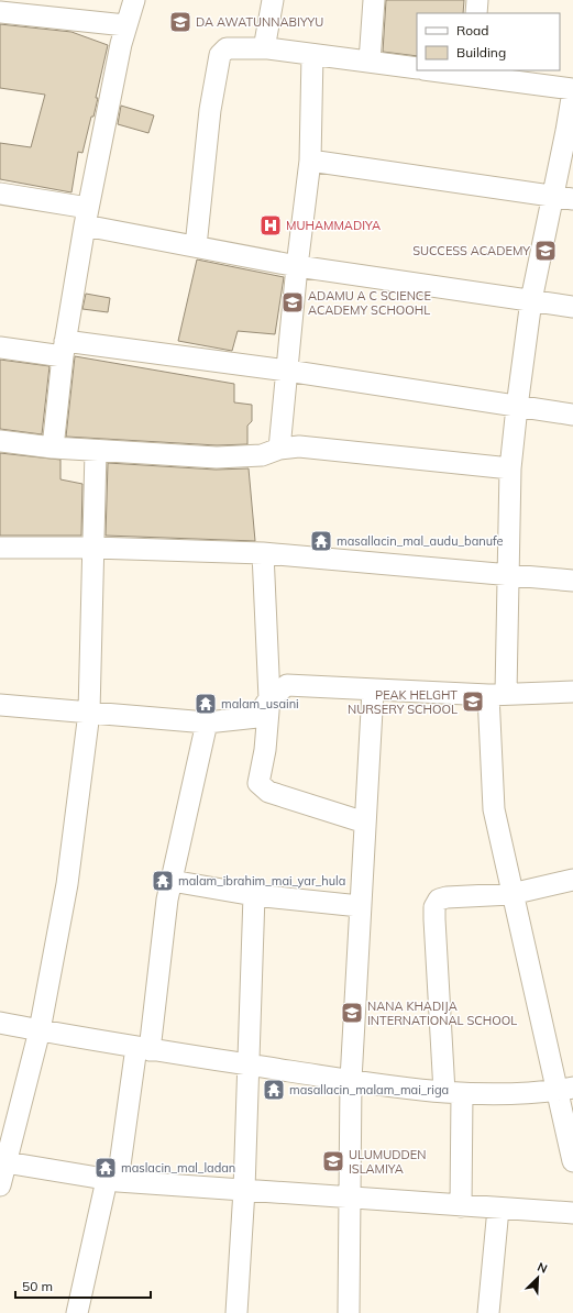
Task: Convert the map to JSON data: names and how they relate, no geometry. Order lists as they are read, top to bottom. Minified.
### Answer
{"places":{"school or university":["DA AWATUNNABIYYU","SUCCESS ACADEMY","ADAMU A C SCIENCE ACADEMY SCHOOHL","PEAK HELGHT NURSERY SCHOOL","NANA KHADIJA INTERNATIONAL SCHOOL","ULUMUDDEN ISLAMIYA"],"hospital":["MUHAMMADIYA"],"temple":["masallacin_mal_audu_banufe","malam_usaini","malam_ibrahim_mai_yar_hula","masallacin_malam_mai_riga","maslacin_mal_ladan"]},"legend":["Road","Building"],"scale_bar":"50 m","north":"top right"}
